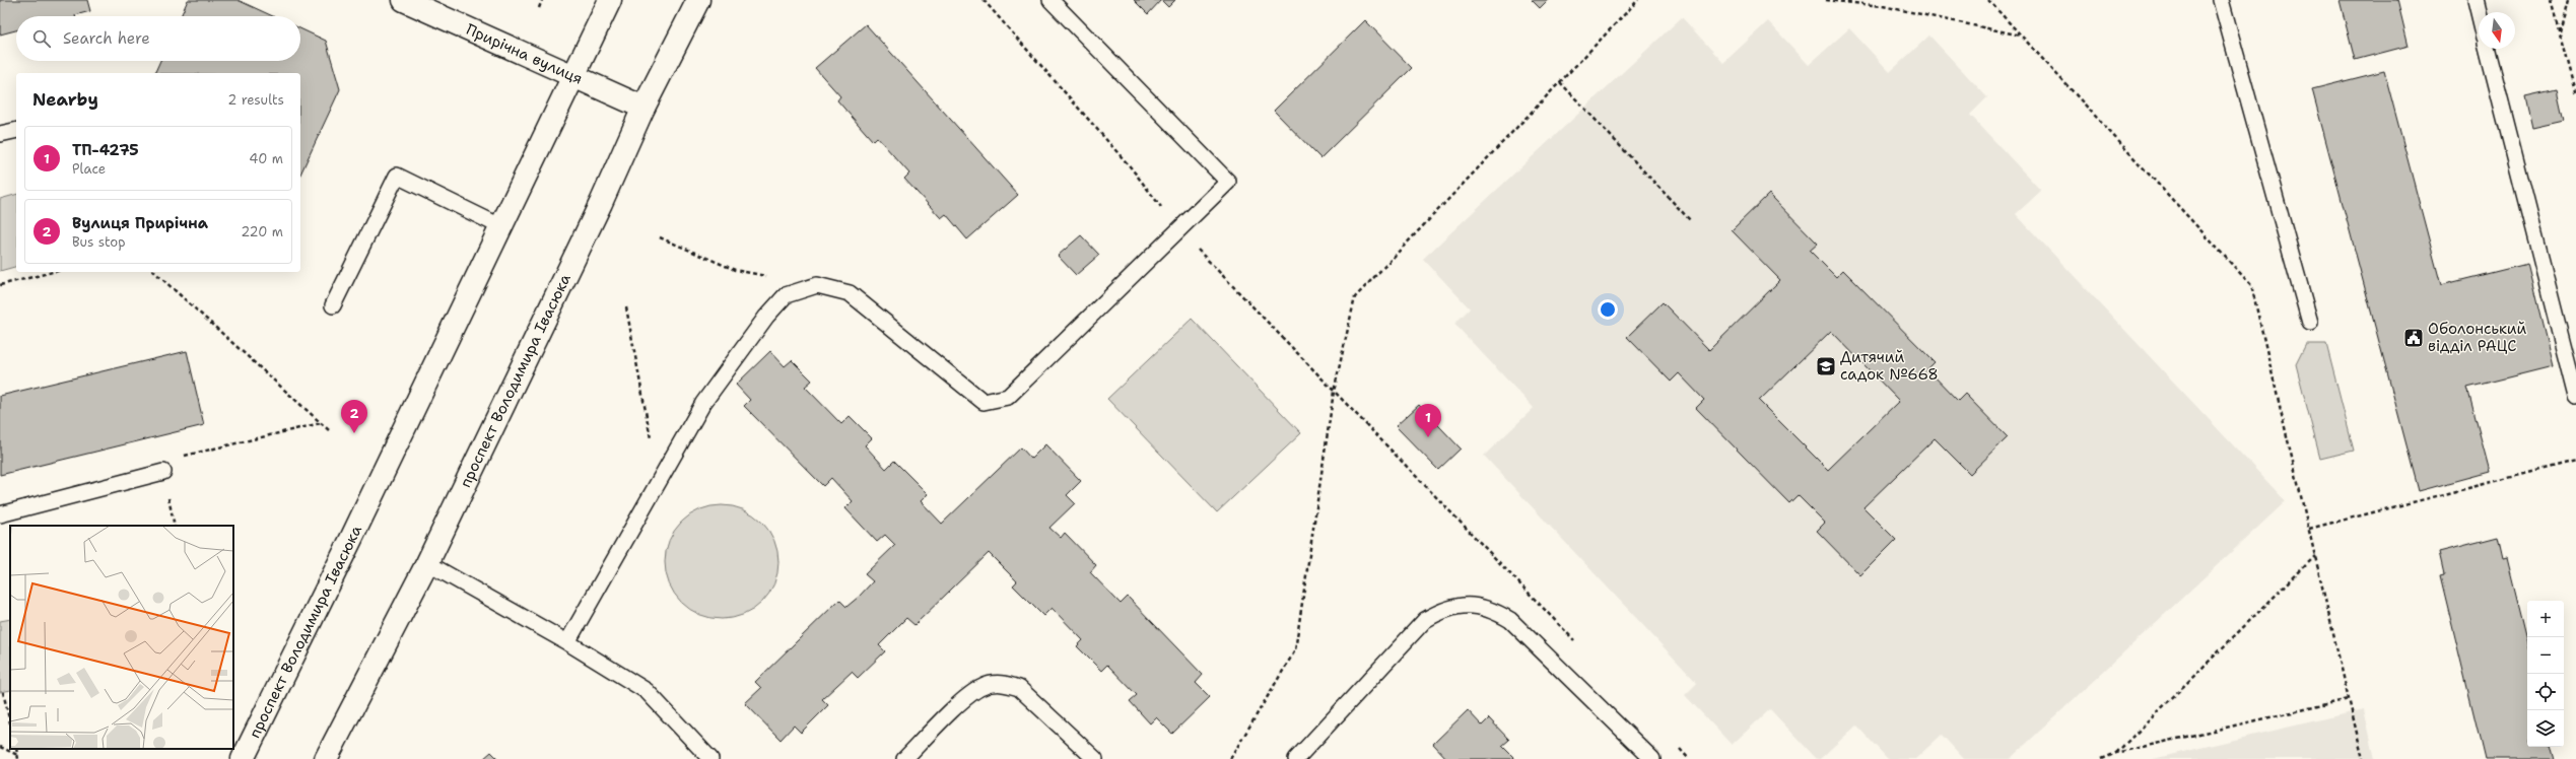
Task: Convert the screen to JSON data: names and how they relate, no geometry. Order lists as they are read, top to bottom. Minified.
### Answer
{"streets":{"main road":["Прирічна вулиця","проспект Володимира Івасюка"]},"crossings":[["Прирічна вулиця","проспект Володимира Івасюка"]],"places":{"public building":["Оболонський відділ РАЦС"],"school or university":["Дитячий садок №668"]},"north":"bottom","page":{"search":"Search here","heading":["Nearby","2 results"],"list":[{"mark":"1","name":"ТП-4275","note":"Place","value":"40 m"},{"mark":"2","name":"Вулиця Прирічна","note":"Bus stop","value":"220 m"}],"pins":["2","1"],"map_buttons":["+","−"]}}
